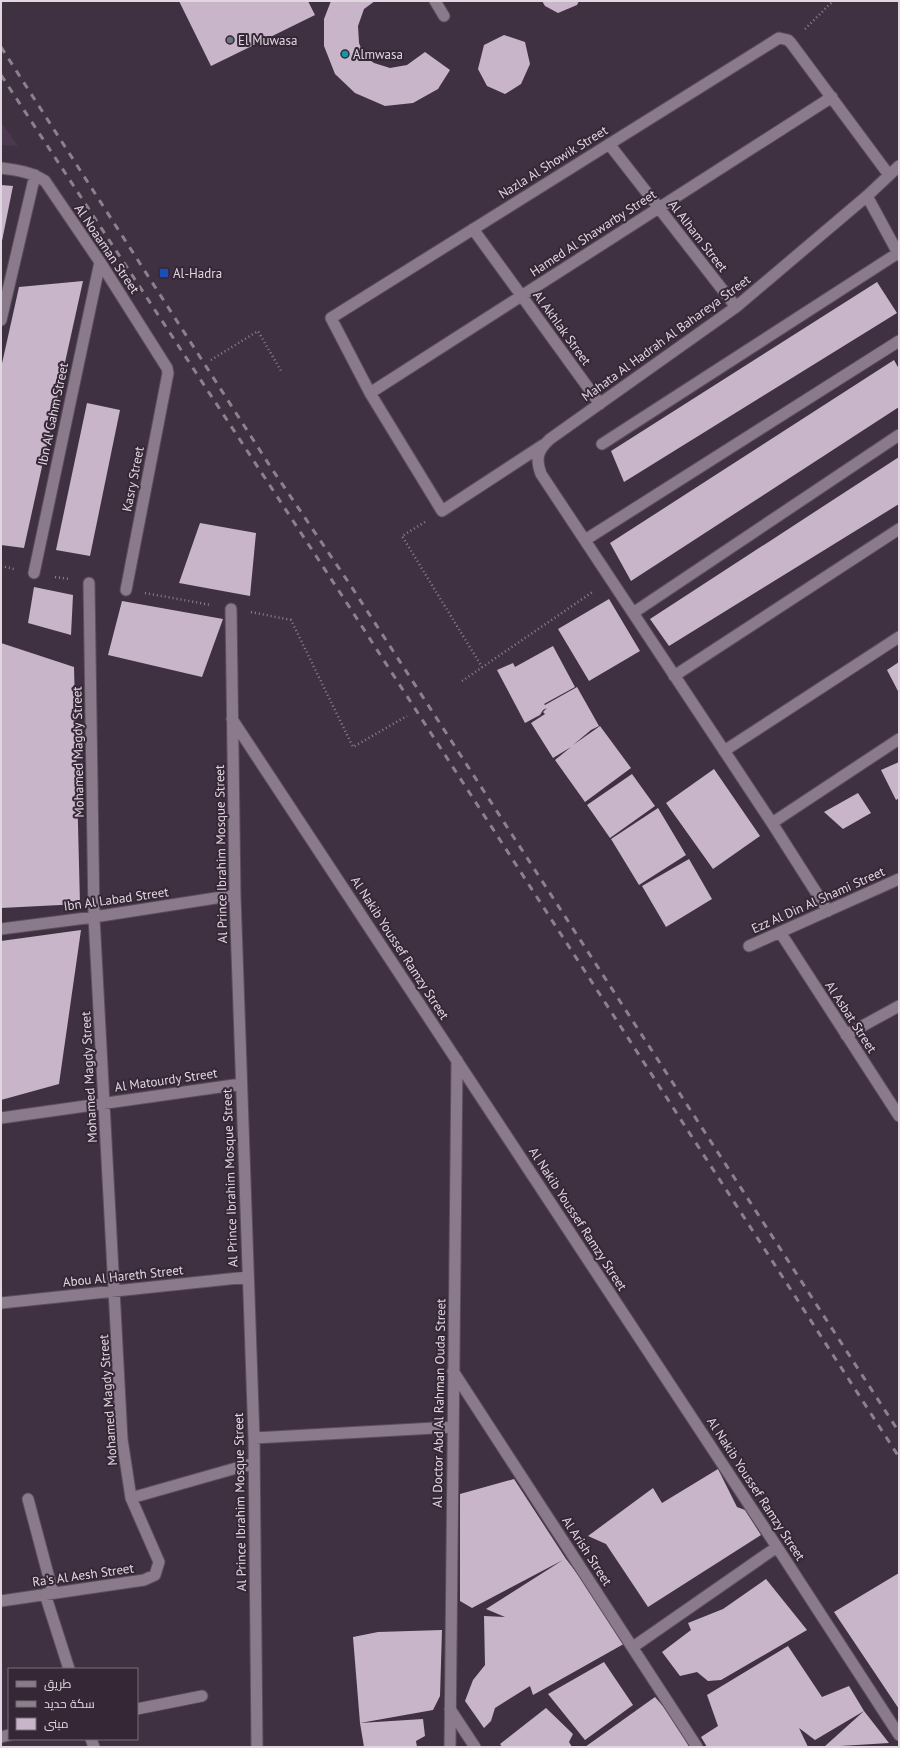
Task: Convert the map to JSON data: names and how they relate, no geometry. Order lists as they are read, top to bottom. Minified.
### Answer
{"streets":{"street":["Nazla Al Showik Street","Hamed Al Shawarby Street","Al Alham Street","Al Noaaman Street","Al Akhlak Street","Mahata Al Hadrah Al Bahareya Street","Ibn Al Gahm Street","Kasry Street","Mohamed Magdy Street","Al Prince Ibrahim Mosque Street","Ibn Al Labad Street","Ezz Al Din Al Shami Street","Al Nakib Youssef Ramzy Street","Al Asbat Street","Al Matourdy Street","Abou Al Hareth Street","Al Doctor Abd Al Rahman Ouda Street","Al Arish Street","Ra's Al Aesh Street"]},"crossings":[["Nazla Al Showik Street","Hamed Al Shawarby Street"],["Nazla Al Showik Street","Al Alham Street"],["Nazla Al Showik Street","Al Akhlak Street"],["Hamed Al Shawarby Street","Al Alham Street"],["Hamed Al Shawarby Street","Al Akhlak Street"],["Al Alham Street","Mahata Al Hadrah Al Bahareya Street"],["Al Noaaman Street","Ibn Al Gahm Street"],["Al Noaaman Street","Kasry Street"],["Al Akhlak Street","Mahata Al Hadrah Al Bahareya Street"],["Mohamed Magdy Street","Ibn Al Labad Street"],["Mohamed Magdy Street","Al Matourdy Street"],["Mohamed Magdy Street","Abou Al Hareth Street"],["Mohamed Magdy Street","Ra's Al Aesh Street"],["Al Prince Ibrahim Mosque Street","Ibn Al Labad Street"],["Al Prince Ibrahim Mosque Street","Al Nakib Youssef Ramzy Street"],["Al Prince Ibrahim Mosque Street","Al Matourdy Street"],["Al Prince Ibrahim Mosque Street","Abou Al Hareth Street"],["Ezz Al Din Al Shami Street","Al Asbat Street"],["Al Nakib Youssef Ramzy Street","Al Doctor Abd Al Rahman Ouda Street"],["Al Doctor Abd Al Rahman Ouda Street","Al Arish Street"]],"places":{"other":["El Muwasa","Almwasa"],"transit":["Al-Hadra"]},"legend":["طريق","سكة حديد","مبنى"]}
